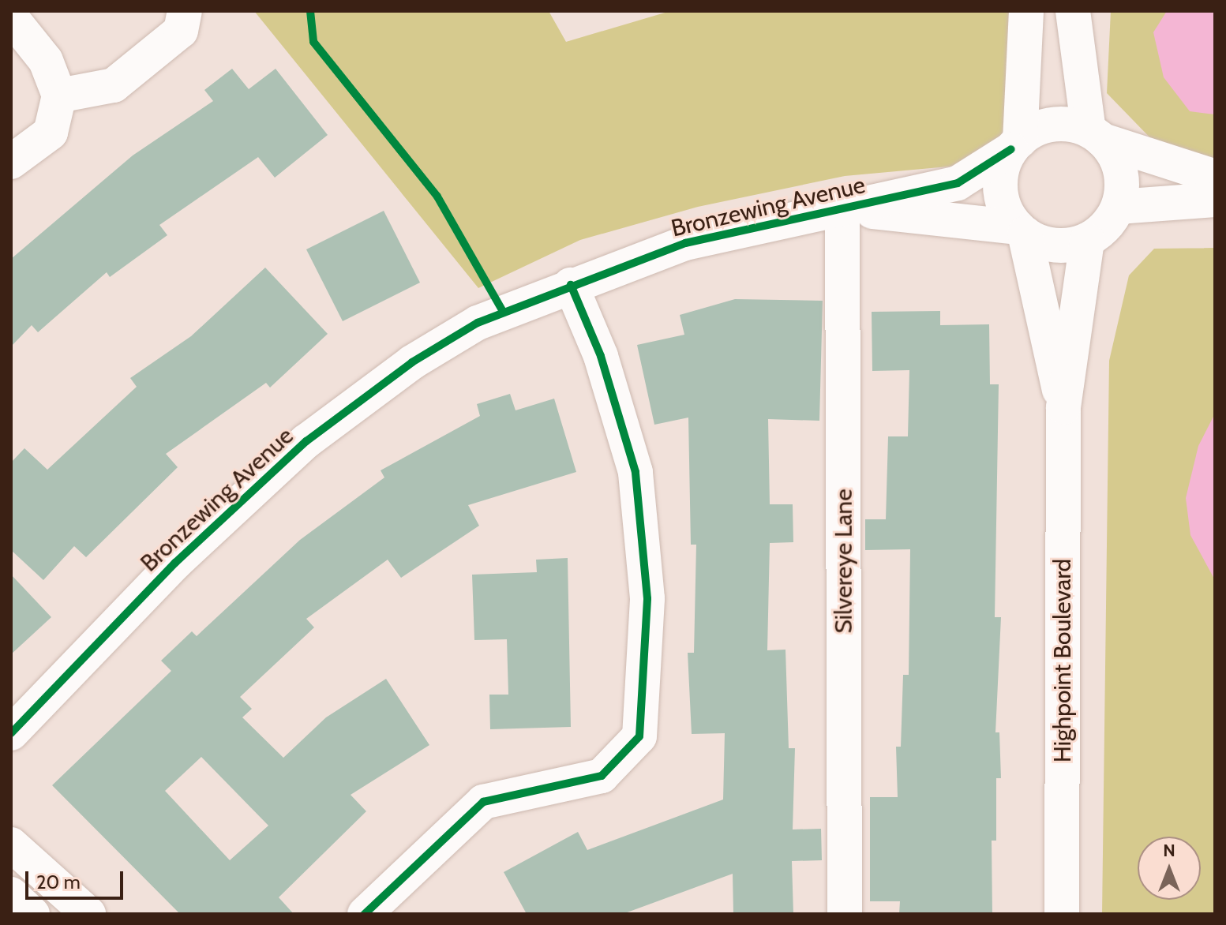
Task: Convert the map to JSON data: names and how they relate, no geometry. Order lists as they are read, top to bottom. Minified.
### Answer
{"streets":{"street":["Bronzewing Avenue","Silvereye Lane","Highpoint Boulevard"]},"crossings":[["Bronzewing Avenue","Silvereye Lane"],["Bronzewing Avenue","Highpoint Boulevard"]],"scale_bar":"20 m","north":"top"}
